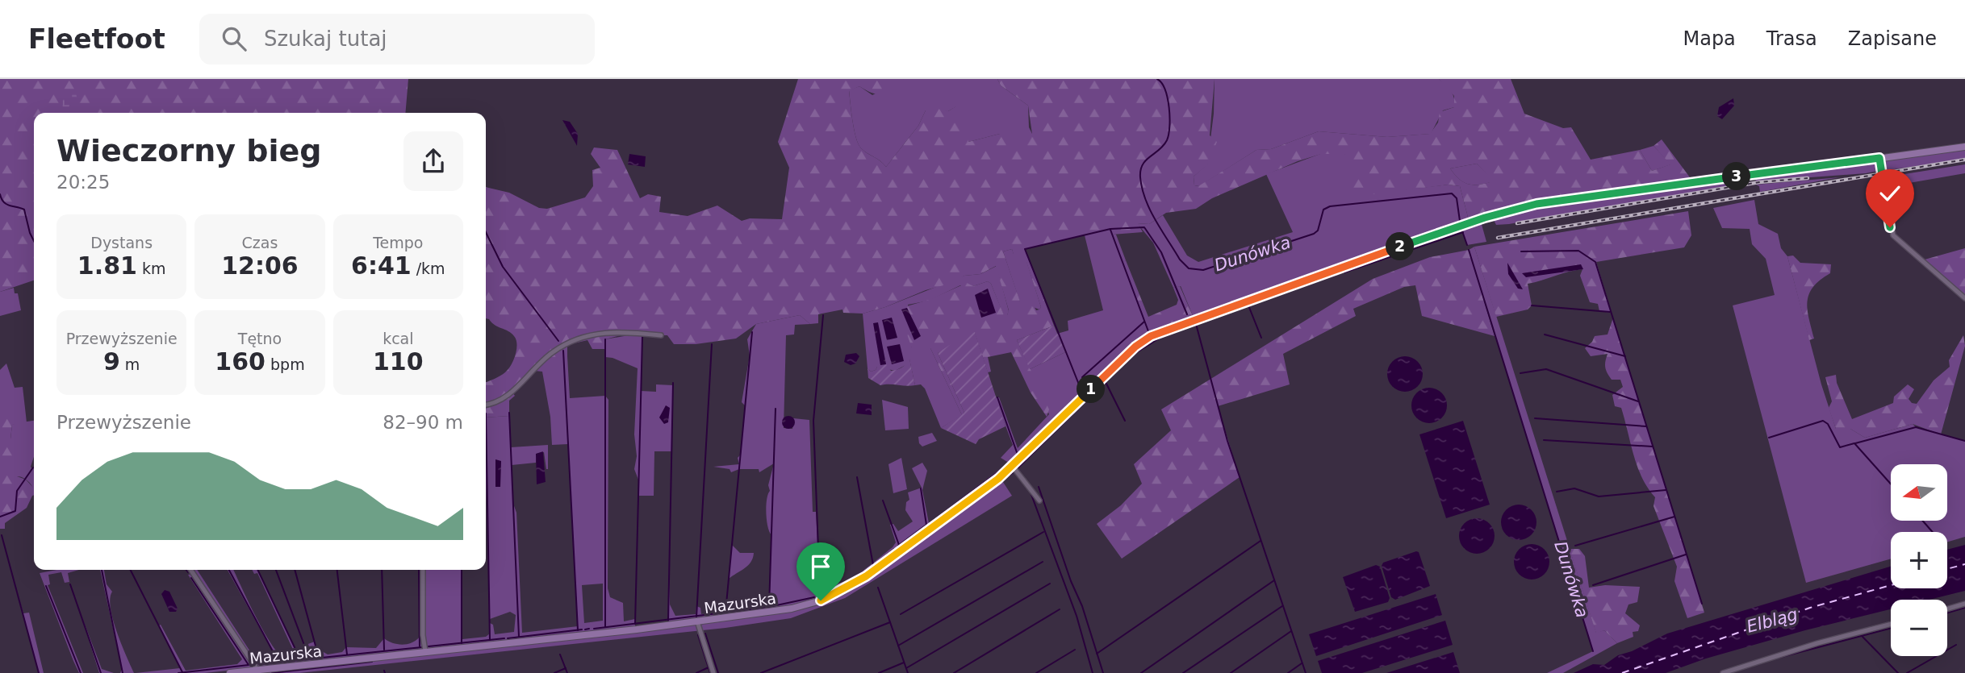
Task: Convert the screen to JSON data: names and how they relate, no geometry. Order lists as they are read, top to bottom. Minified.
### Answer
{"streets":{"main road":["Mazurska"]},"water":["Dunówka","Elbląg"],"north":"left","page":{"header":"Fleetfoot","search":"Szukaj tutaj","nav":["Mapa","Trasa","Zapisane"],"heading":["Wieczorny bieg","20:25"],"pins":["3","2","1"],"stats":[["Dystans","1.81 km"],["Czas","12:06"],["Tempo","6:41 /km"],["Przewyższenie","9 m"],["Tętno","160 bpm"],["kcal","110"]],"chart":["Przewyższenie","82–90 m"],"map_buttons":["+","−"]}}
